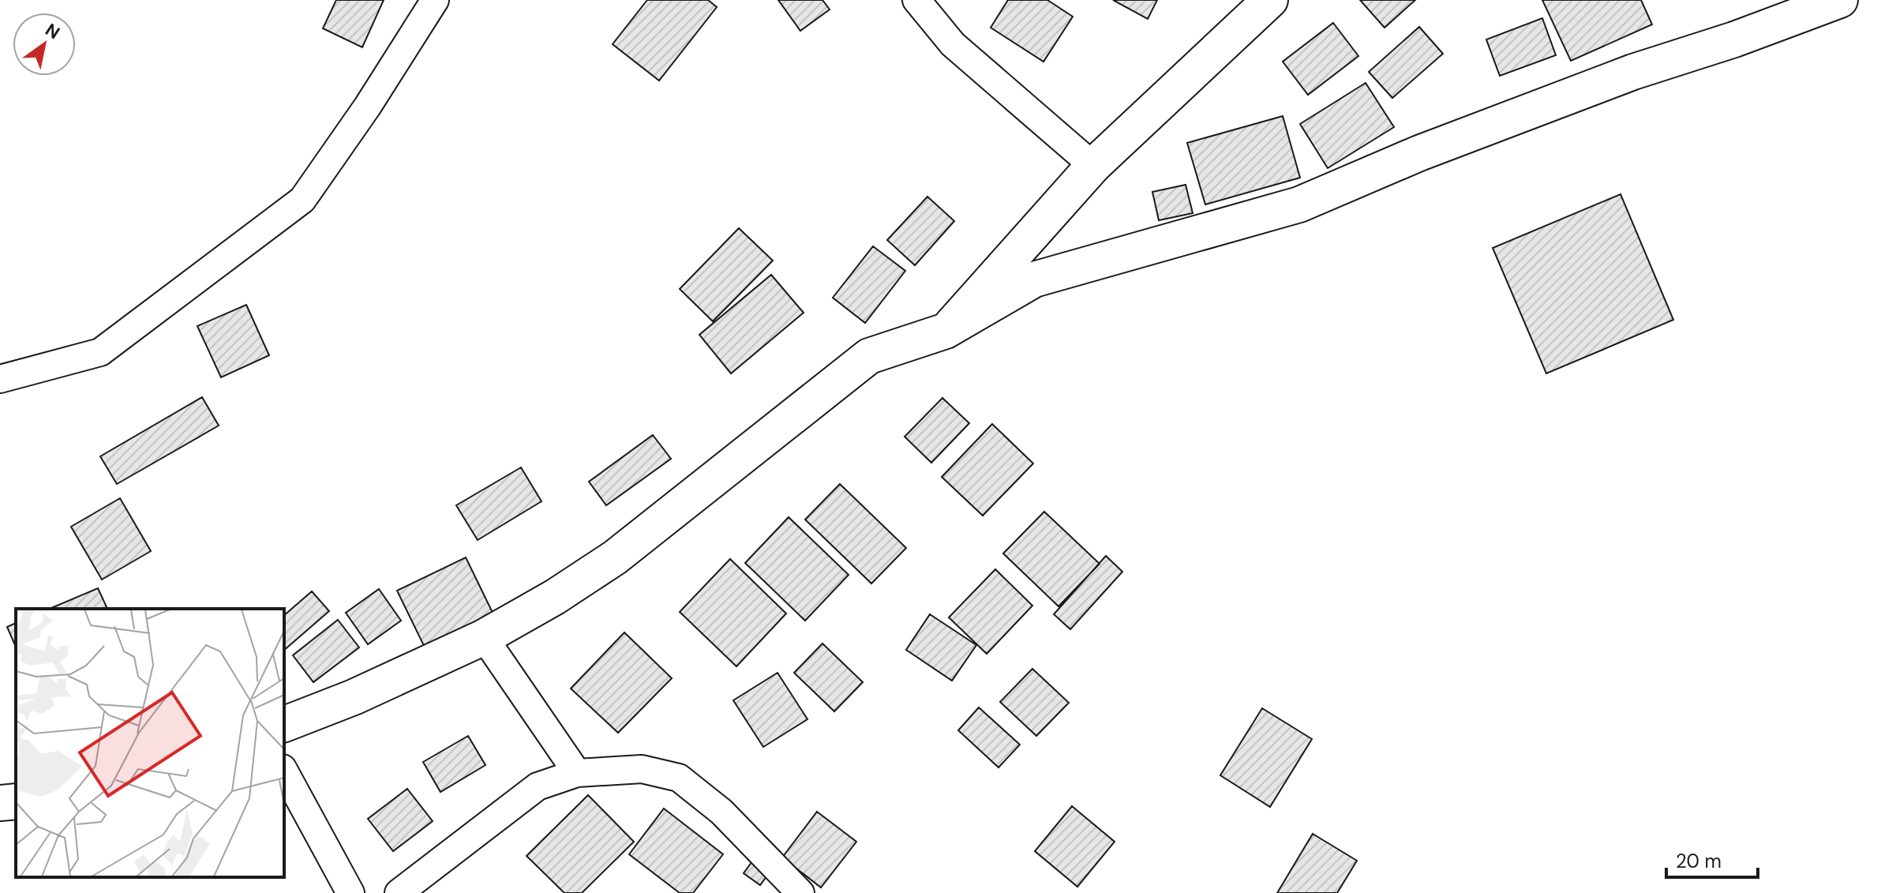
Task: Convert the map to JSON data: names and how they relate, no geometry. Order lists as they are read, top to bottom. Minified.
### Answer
{"scale_bar":"20 m","north":"top right"}
